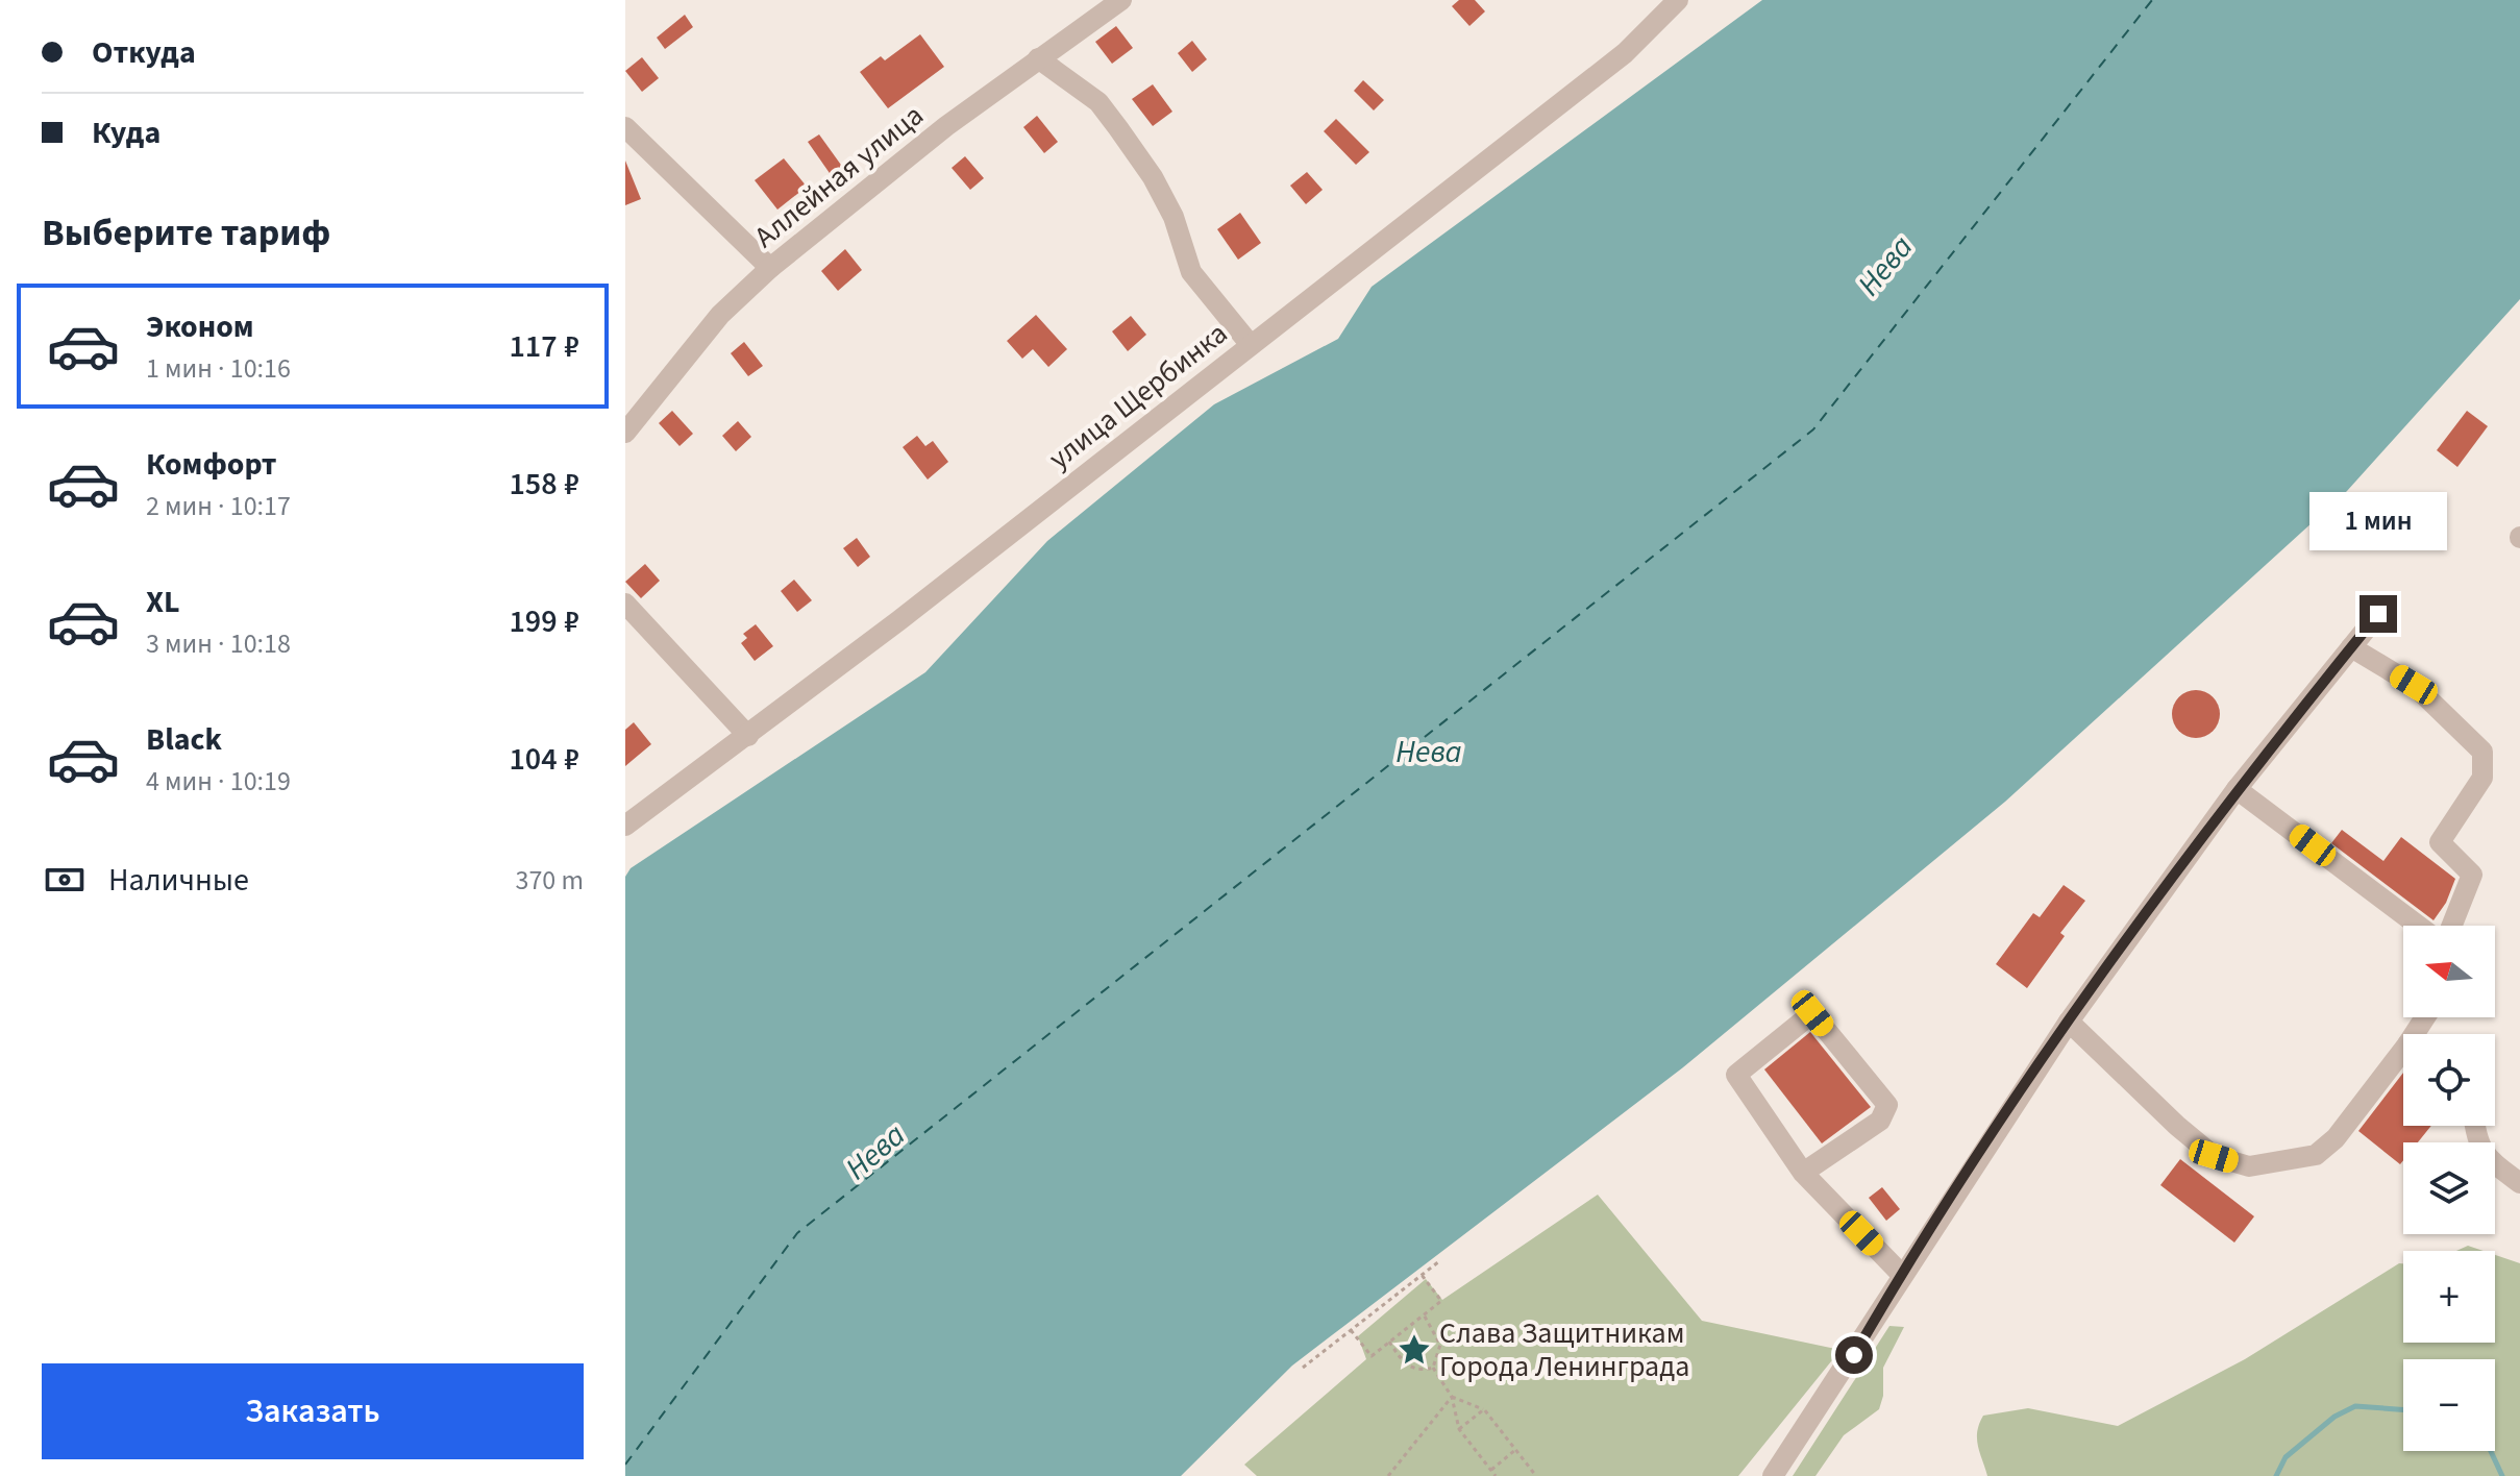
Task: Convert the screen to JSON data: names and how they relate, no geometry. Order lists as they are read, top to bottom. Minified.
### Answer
{"streets":{"street":["Аллейная улица","улица Щербинка"]},"water":["Нева"],"places":{"place":["Слава Защитникам Города Ленинграда"]},"north":"left","page":{"banner":["Откуда","Куда"],"heading":"Выберите тариф","list":[{"name":"Эконом","note":"1 мин · 10:16","value":"117 ₽"},{"name":"Комфорт","note":"2 мин · 10:17","value":"158 ₽"},{"name":"XL","note":"3 мин · 10:18","value":"199 ₽"},{"name":"Black","note":"4 мин · 10:19","value":"104 ₽"}],"bubble":"1 мин","pay":["Наличные","370 m"],"map_buttons":["+","−"],"buttons":"Заказать"}}
